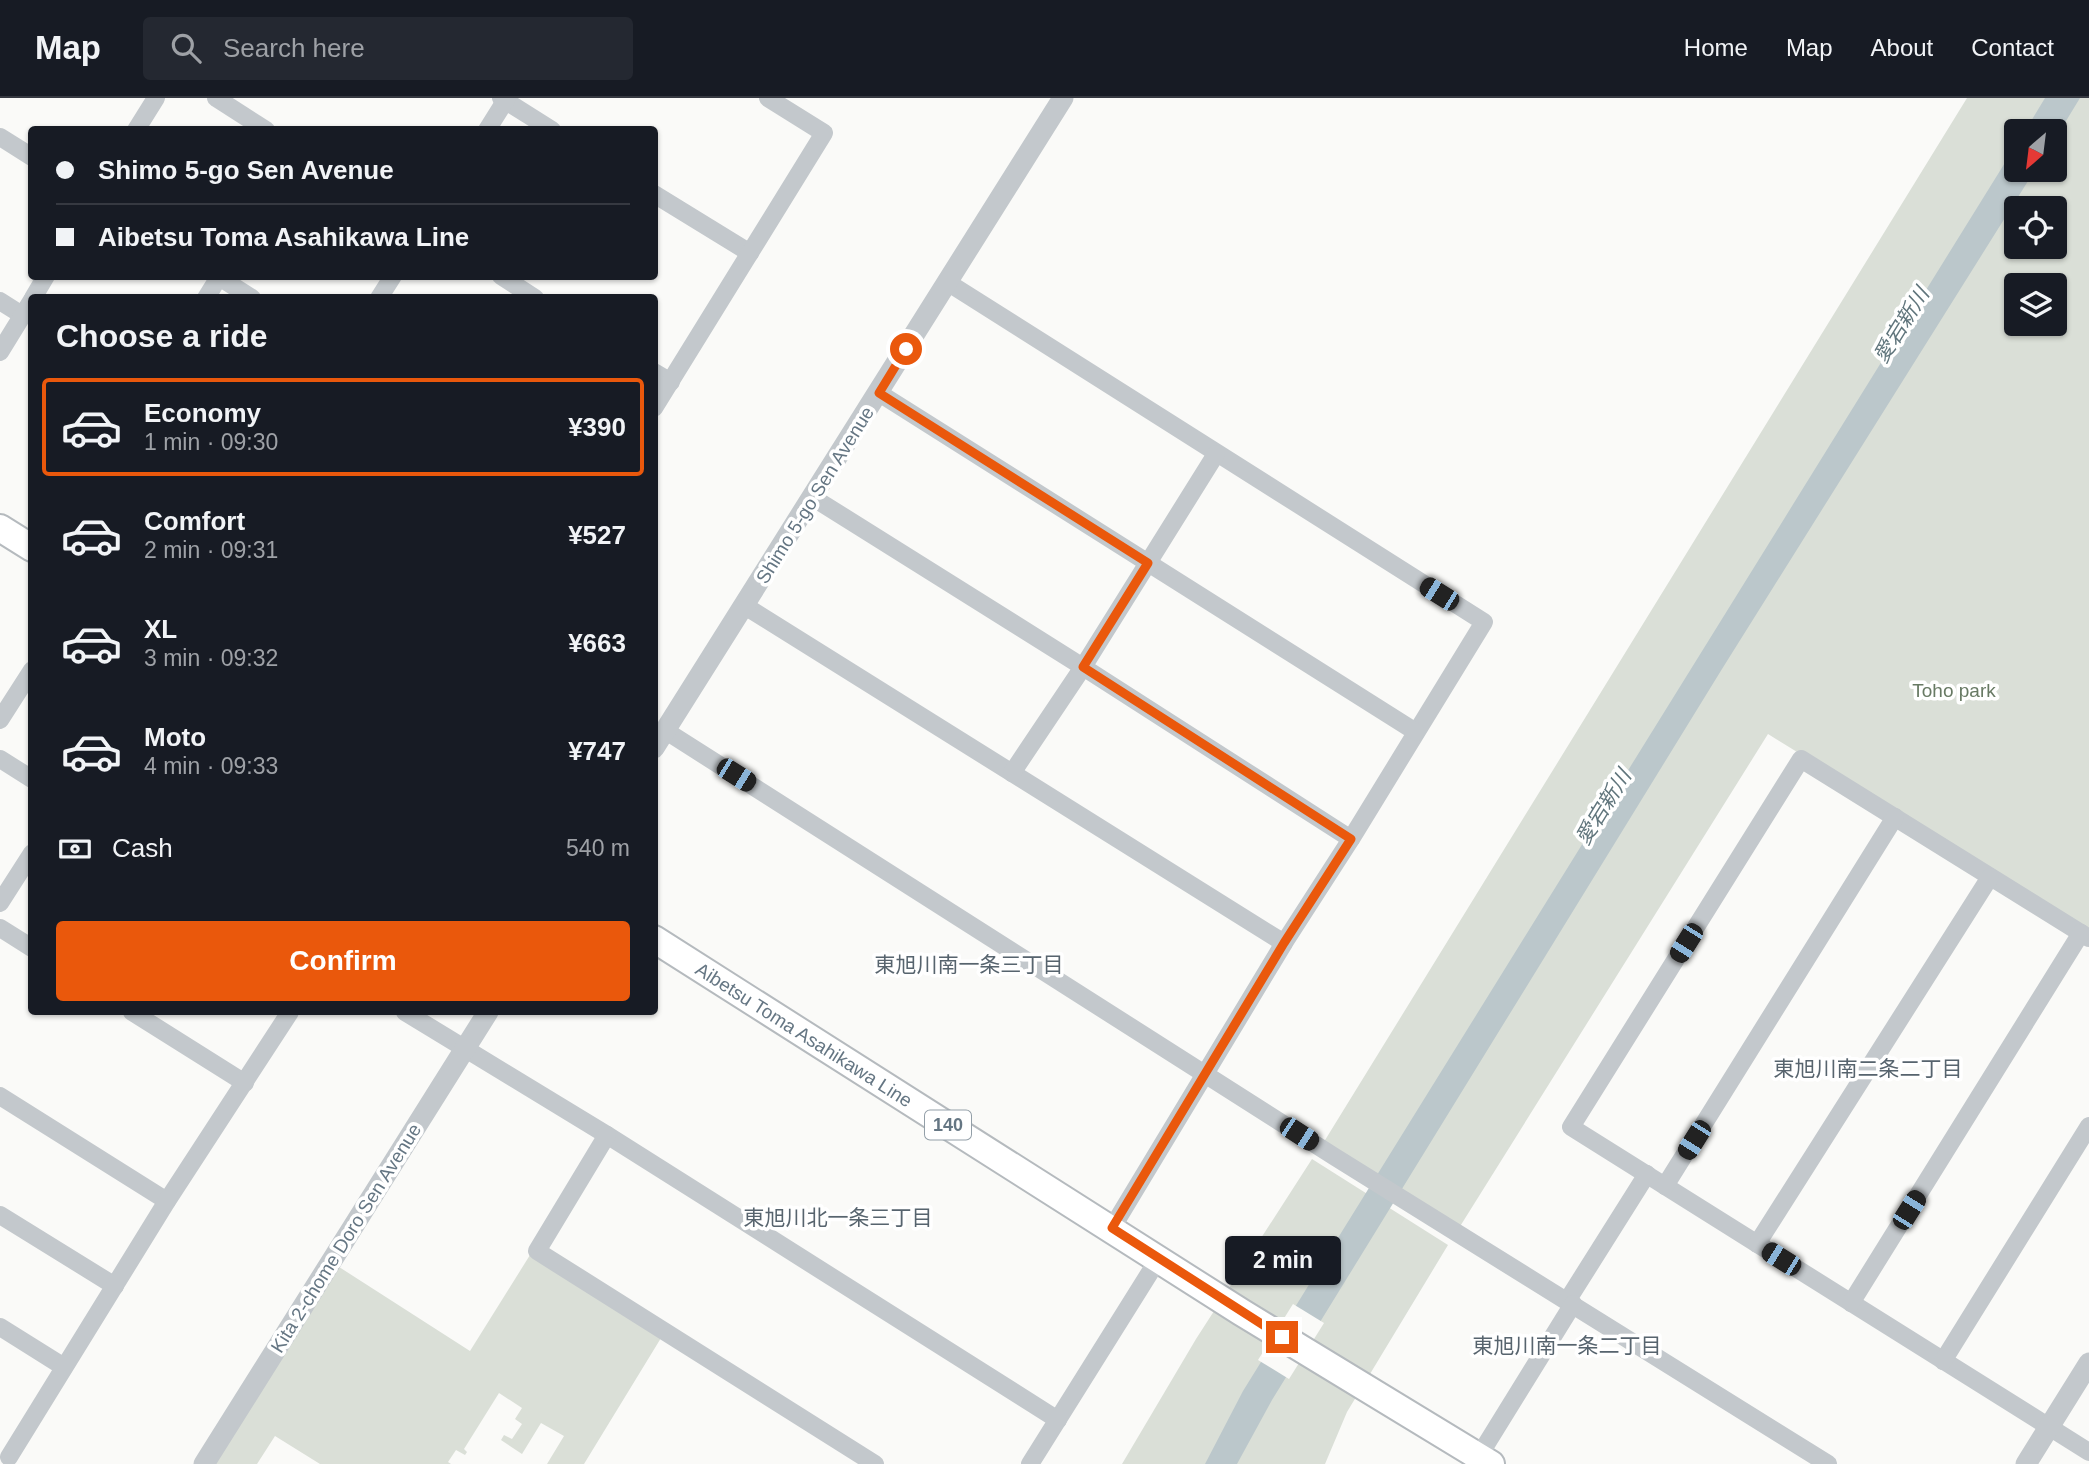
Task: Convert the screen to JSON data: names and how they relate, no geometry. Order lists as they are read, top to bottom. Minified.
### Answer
{"streets":{"main road":["Aibetsu Toma Asahikawa Line","140"],"street":["Shimo 5-go Sen Avenue","Kita 2-chome Doro Sen Avenue"]},"districts":["東旭川南一条三丁目","東旭川南二条二丁目","東旭川北一条三丁目","東旭川南一条二丁目"],"water":["愛宕新川"],"parks":["Toho park"],"north":"bottom left","page":{"header":"Map","search":"Search here","nav":["Home","Map","About","Contact"],"banner":["Shimo 5-go Sen Avenue","Aibetsu Toma Asahikawa Line"],"heading":"Choose a ride","list":[{"name":"Economy","note":"1 min · 09:30","value":"¥390"},{"name":"Comfort","note":"2 min · 09:31","value":"¥527"},{"name":"XL","note":"3 min · 09:32","value":"¥663"},{"name":"Moto","note":"4 min · 09:33","value":"¥747"}],"pay":["Cash","540 m"],"buttons":"Confirm","bubble":"2 min"}}
